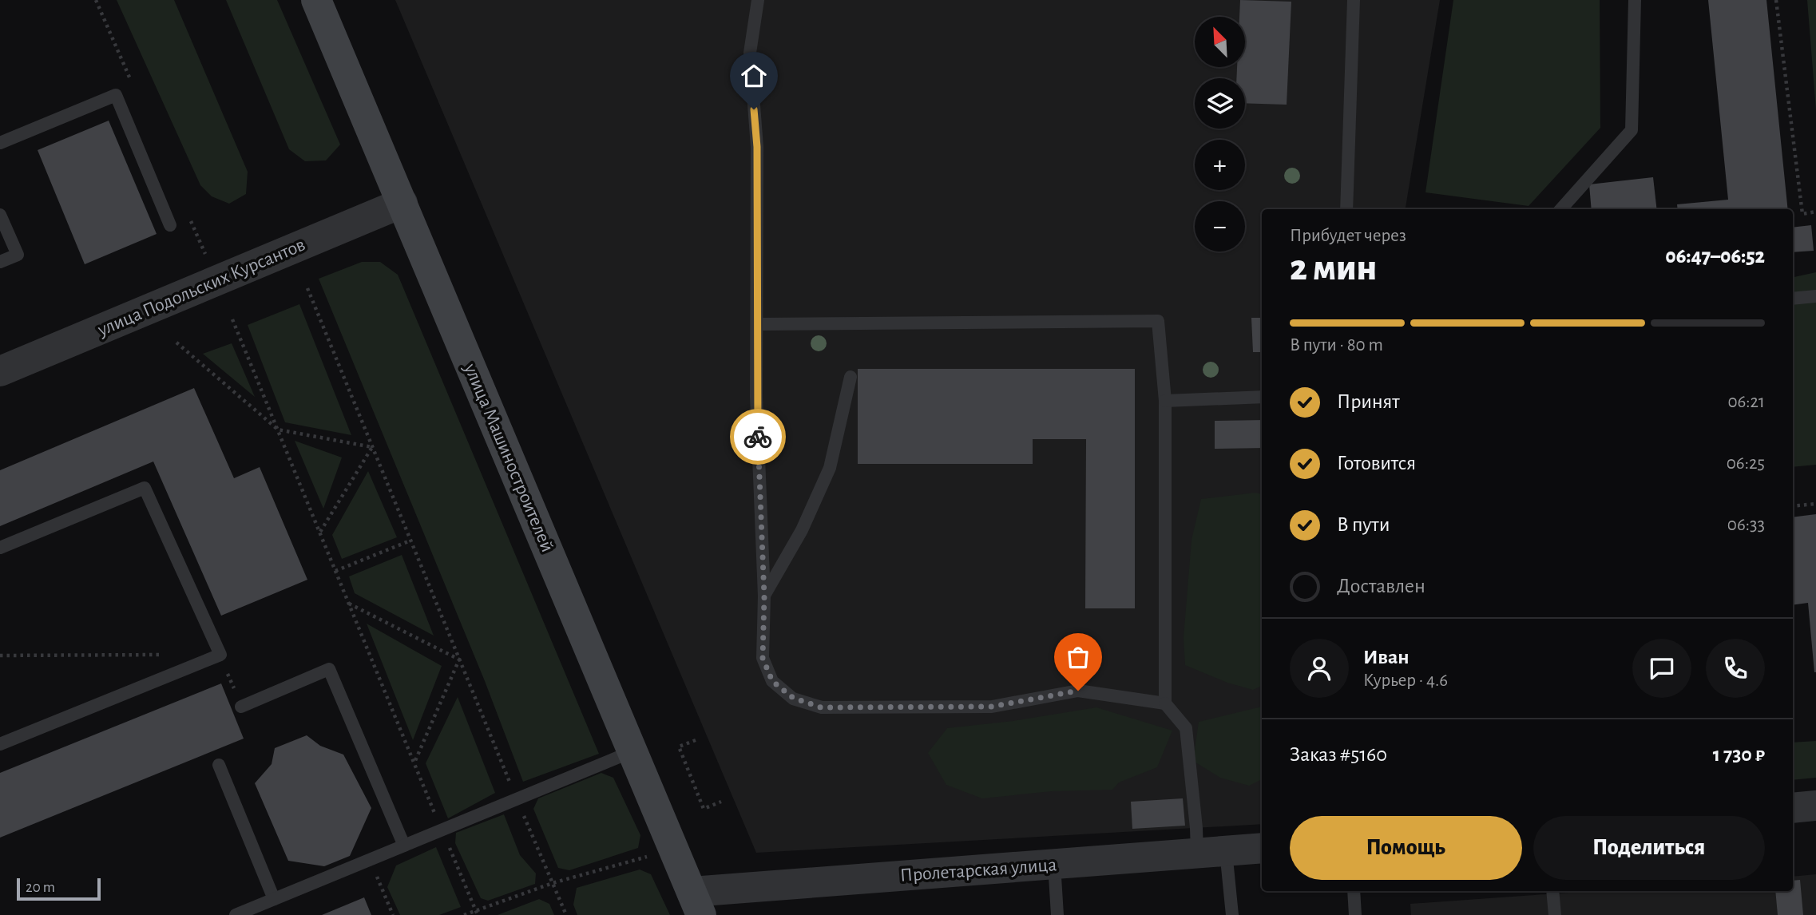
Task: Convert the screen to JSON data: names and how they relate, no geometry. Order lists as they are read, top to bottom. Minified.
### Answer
{"streets":{"main road":["улица Машиностроителей"],"street":["улица Подольских Курсантов","Пролетарская улица"]},"crossings":[["улица Подольских Курсантов","улица Машиностроителей"],["улица Машиностроителей","Пролетарская улица"]],"scale_bar":"20 m","north":"top left","page":{"map_buttons":["+","−"],"heading":["2 мин","Прибудет через","06:47–06:52"],"panel":["Иван","Курьер · 4.6","Заказ #5160","1 730 ₽"],"bar":"В пути · 80 m","list":[["Принят","06:21"],["Готовится","06:25"],["В пути","06:33"],"Доставлен"],"buttons":["Помощь","Поделиться"],"scale":"20 m"}}
